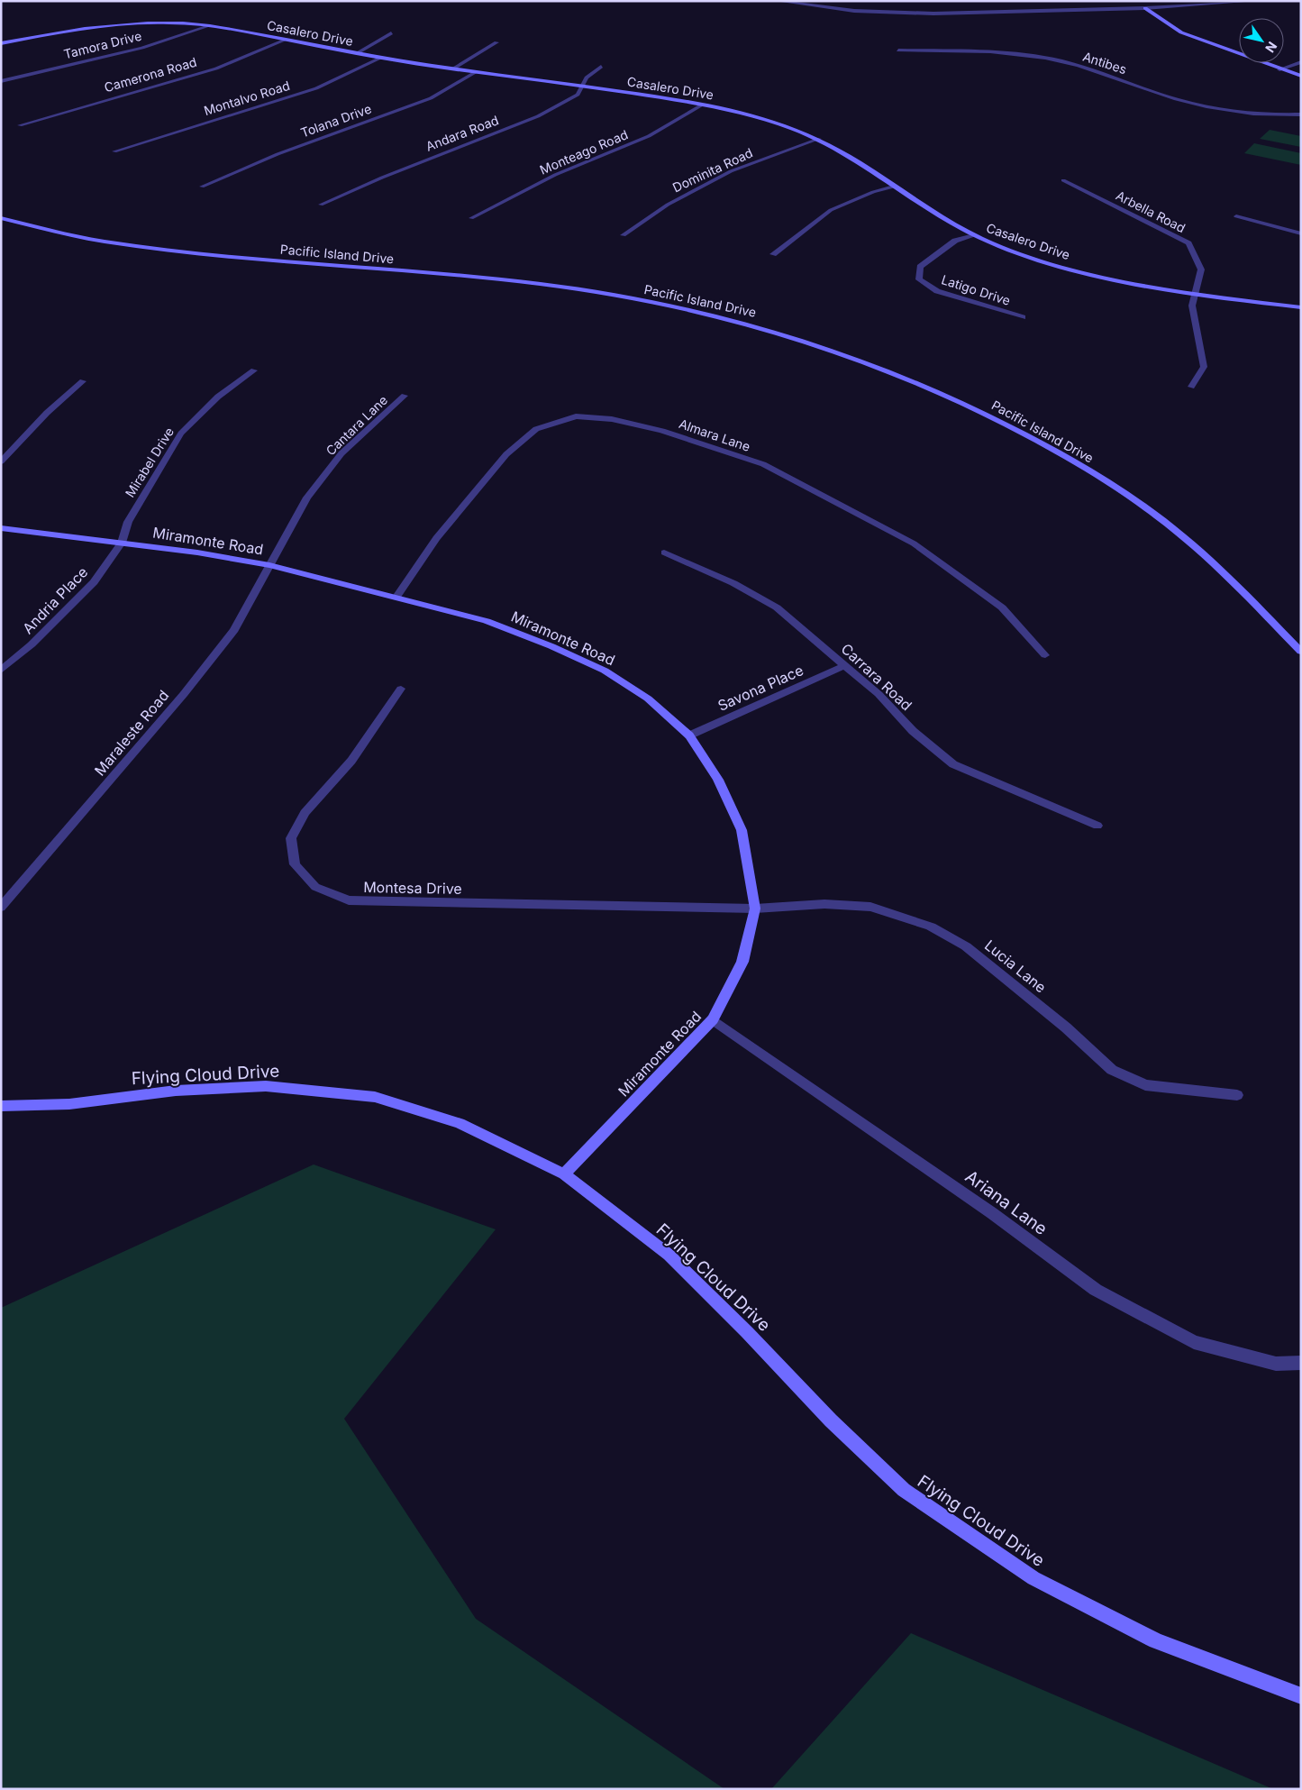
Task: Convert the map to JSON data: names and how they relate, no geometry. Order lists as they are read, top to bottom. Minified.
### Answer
{"streets":{"street":["Casalero Drive","Tamora Drive","Antibes","Camerona Road","Montalvo Road","Tolana Drive","Andara Road","Monteago Road","Dominita Road","Arbella Road","Pacific Island Drive","Latigo Drive","Cantara Lane","Almara Lane","Mirabel Drive","Miramonte Road","Andria Place","Carrara Road","Savona Place","Maraleste Road","Montesa Drive","Lucia Lane","Flying Cloud Drive","Ariana Lane"]},"crossings":[["Casalero Drive","Tamora Drive"],["Casalero Drive","Camerona Road"],["Casalero Drive","Montalvo Road"],["Casalero Drive","Tolana Drive"],["Casalero Drive","Andara Road"],["Casalero Drive","Monteago Road"],["Casalero Drive","Dominita Road"],["Casalero Drive","Arbella Road"],["Casalero Drive","Latigo Drive"],["Cantara Lane","Miramonte Road"],["Cantara Lane","Maraleste Road"],["Almara Lane","Miramonte Road"],["Mirabel Drive","Miramonte Road"],["Mirabel Drive","Andria Place"],["Miramonte Road","Andria Place"],["Miramonte Road","Savona Place"],["Miramonte Road","Maraleste Road"],["Miramonte Road","Montesa Drive"],["Miramonte Road","Lucia Lane"],["Miramonte Road","Flying Cloud Drive"],["Miramonte Road","Ariana Lane"],["Carrara Road","Savona Place"],["Montesa Drive","Lucia Lane"]],"north":"bottom right"}
